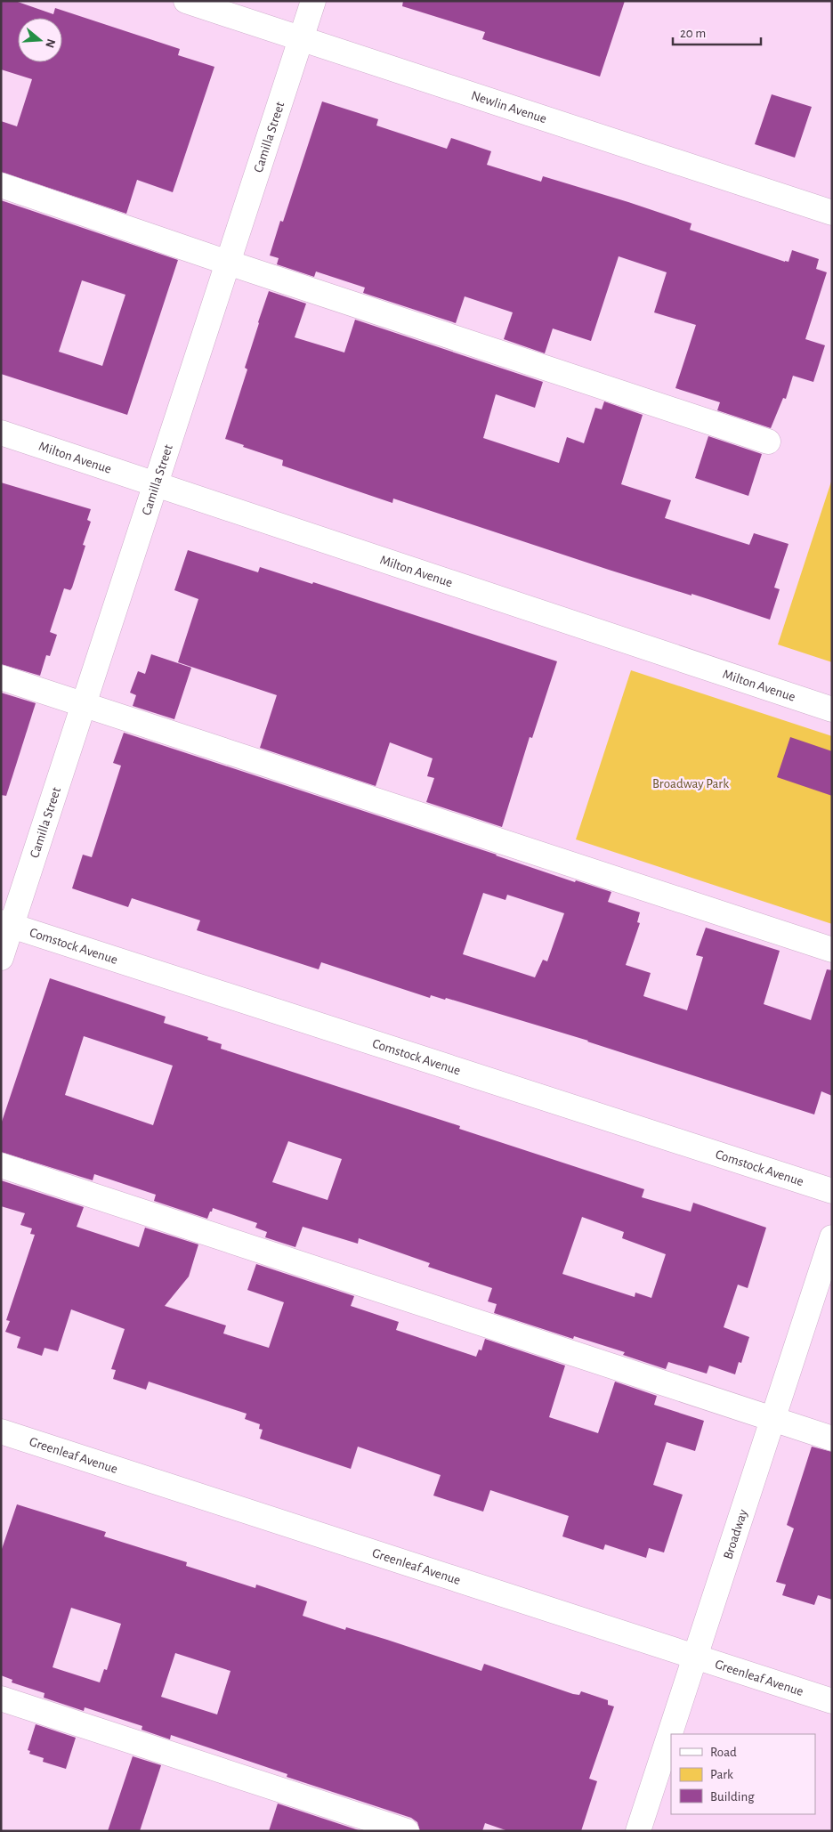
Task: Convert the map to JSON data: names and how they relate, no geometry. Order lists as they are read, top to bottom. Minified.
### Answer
{"streets":{"street":["Newlin Avenue","Camilla Street","Milton Avenue","Comstock Avenue","Greenleaf Avenue","Broadway"]},"crossings":[["Newlin Avenue","Camilla Street"],["Camilla Street","Milton Avenue"],["Camilla Street","Comstock Avenue"],["Greenleaf Avenue","Broadway"]],"parks":["Broadway Park"],"legend":["Road","Park","Building"],"scale_bar":"20 m","north":"right"}
